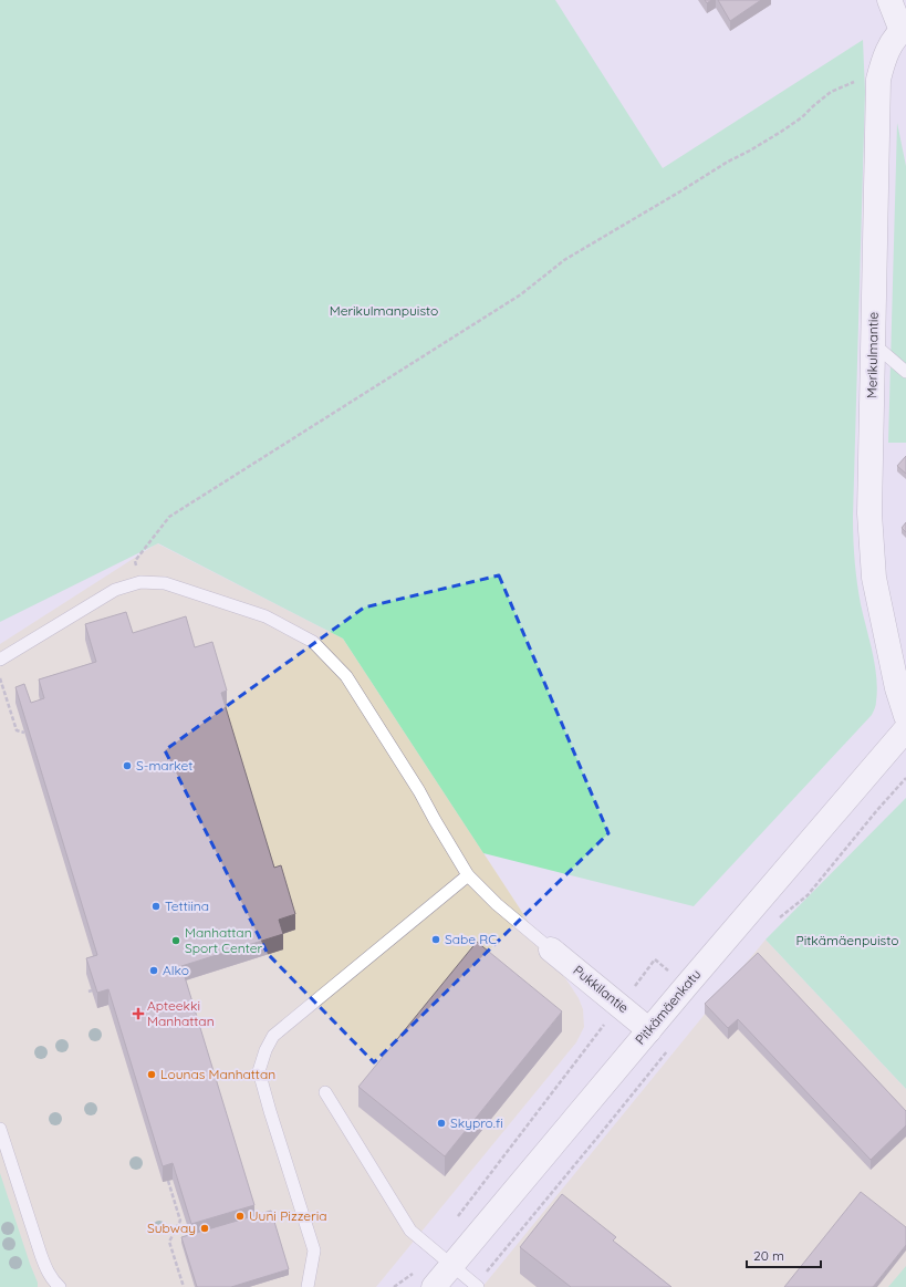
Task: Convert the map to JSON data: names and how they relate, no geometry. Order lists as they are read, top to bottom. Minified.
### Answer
{"streets":{"street":["Merikulmantie","Pukkilantie","Pitkämäenkatu"]},"crossings":[["Pukkilantie","Pitkämäenkatu"]],"parks":["Merikulmanpuisto","Pitkämäenpuisto"],"places":{"other":["S-market","Tettiina","Sabe RC","Manhattan Sport Center","Alko","Lounas Manhattan","Skypro.fi","Uuni Pizzeria","Subway"],"health":["Apteekki Manhattan"]},"scale_bar":"20 m"}
